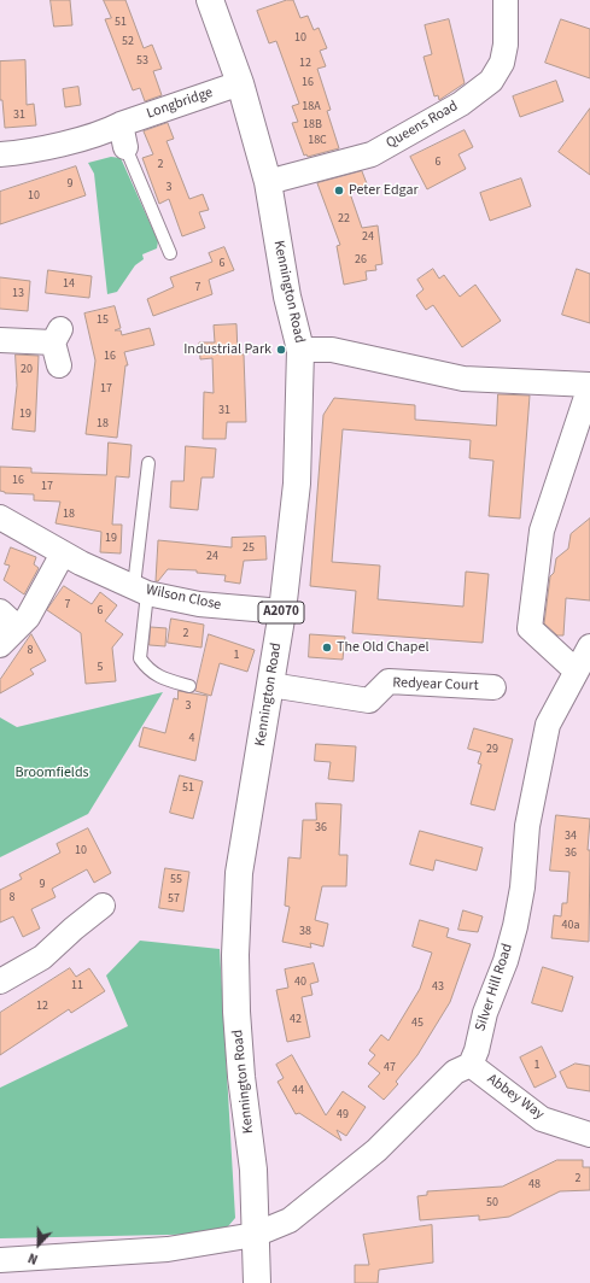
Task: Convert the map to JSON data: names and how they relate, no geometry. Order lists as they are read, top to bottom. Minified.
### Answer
{"streets":{"main road":["Kennington Road","A2070"],"street":["Longbridge","Queens Road","Wilson Close","Redyear Court","Silver Hill Road","Abbey Way"]},"crossings":[["Longbridge","Kennington Road"],["Queens Road","Kennington Road"],["Kennington Road","Wilson Close"],["Kennington Road","Redyear Court"],["Silver Hill Road","Abbey Way"]],"parks":["Broomfields"],"places":["Peter Edgar","Industrial Park","The Old Chapel"],"house_numbers":["51","10","52","53","12","16","18A","31","18B","18C","6","2","9","3","10","22","24","26","6","14","7","13","15","16","20","17","31","19","18","16","17","18","19","25","24","7","6","2","8","1","5","3","4","29","51","36","34","10","36","55","9","8","57","40a","38","40","11","43","12","42","45","1","47","44","49","2","48","50"],"north":"bottom"}
